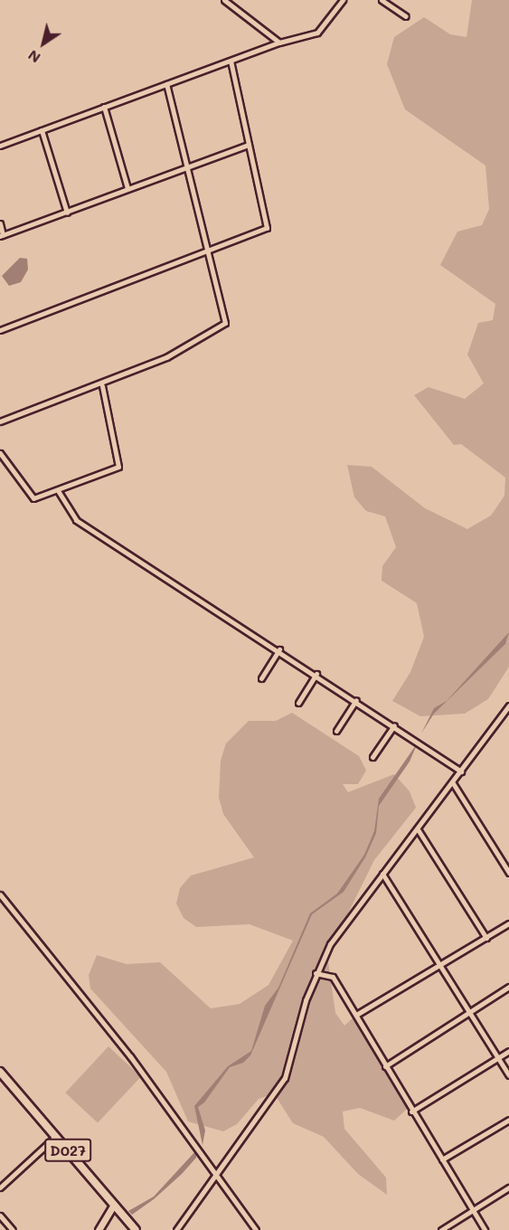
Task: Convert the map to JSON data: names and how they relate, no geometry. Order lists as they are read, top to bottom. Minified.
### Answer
{"streets":{"main road":["D027"]},"north":"bottom left"}
